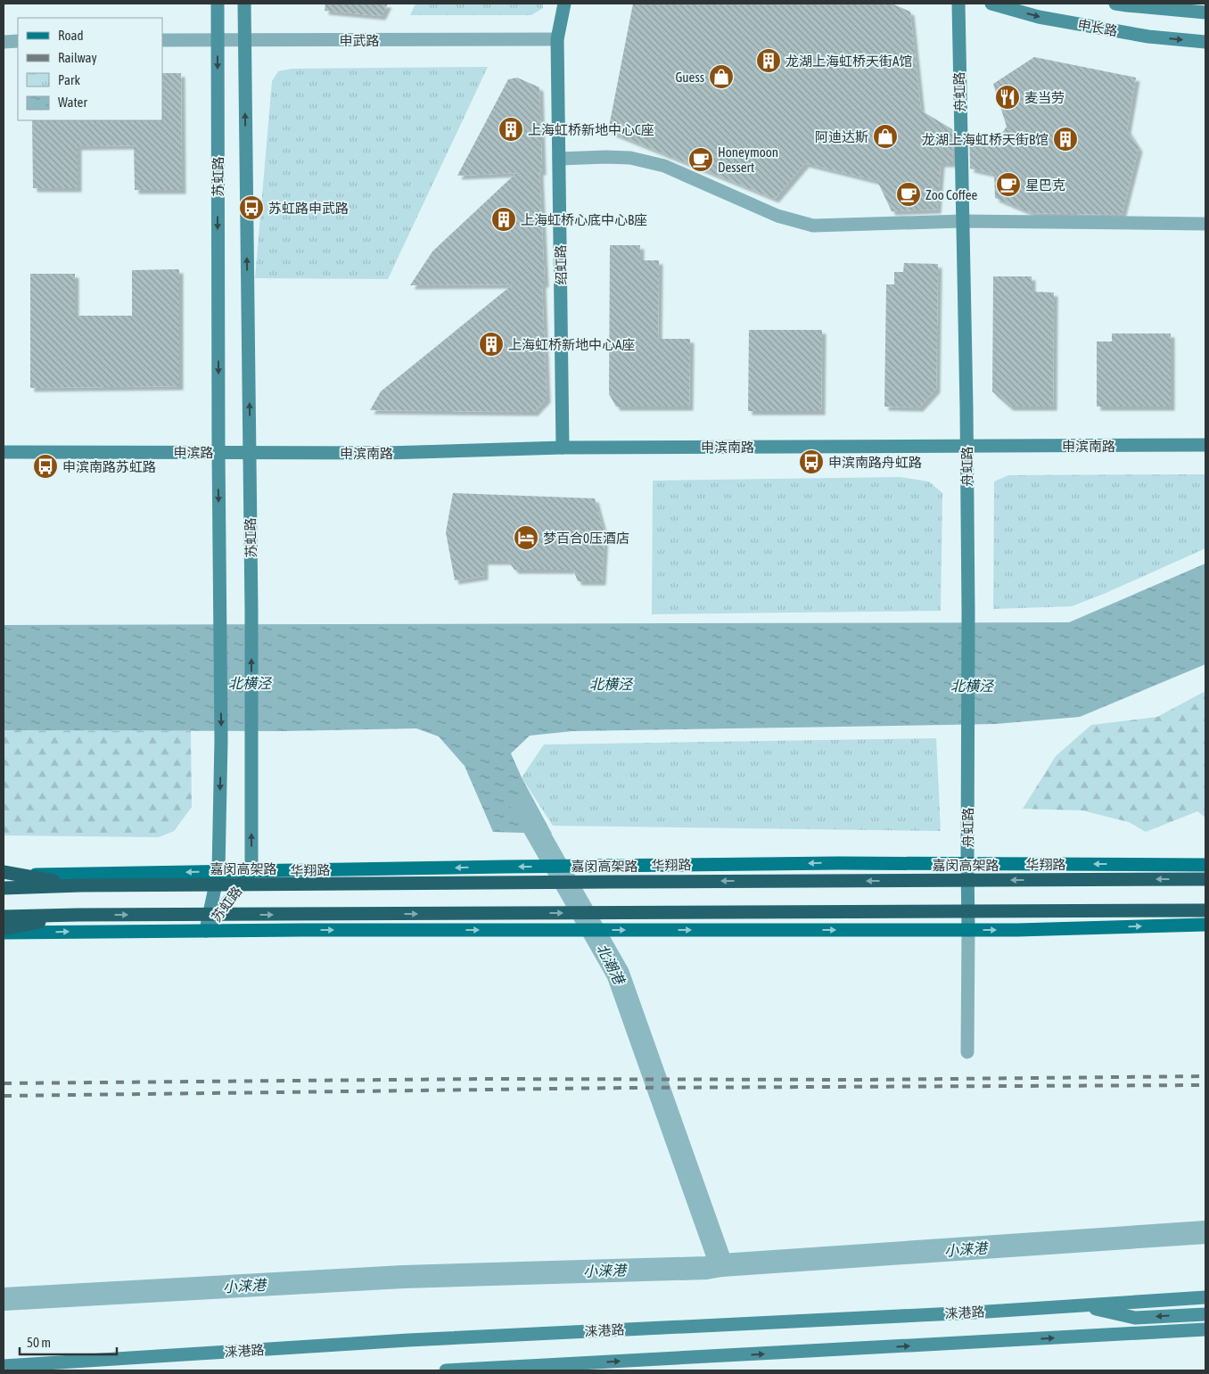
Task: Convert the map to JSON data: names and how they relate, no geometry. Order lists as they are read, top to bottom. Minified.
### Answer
{"streets":{"highway":["嘉闵高架路"],"main road":["申长路","舟虹路","苏虹路","绍虹路","申滨南路","申滨路","华翔路","涞港路"],"street":["申武路"]},"crossings":[["申武路","苏虹路"],["申武路","绍虹路"],["舟虹路","申滨南路"],["舟虹路","华翔路"],["苏虹路","申滨南路"],["苏虹路","申滨路"],["苏虹路","华翔路"],["绍虹路","申滨南路"],["申滨南路","申滨路"]],"water":["北横泾","北潮港","小涞港"],"places":{"building":["龙湖上海虹桥天街A馆","上海虹桥新地中心C座","龙湖上海虹桥天街B馆","上海虹桥心底中心B座","上海虹桥新地中心A座"],"shop":["Guess","阿迪达斯"],"restaurant":["麦当劳"],"cafe":["Honeymoon Dessert","星巴克","Zoo Coffee"],"bus stop":["苏虹路申武路","申滨南路舟虹路","申滨南路苏虹路"],"hotel":["梦百合0压酒店"]},"legend":["Road","Railway","Park","Water"],"scale_bar":"50 m"}
